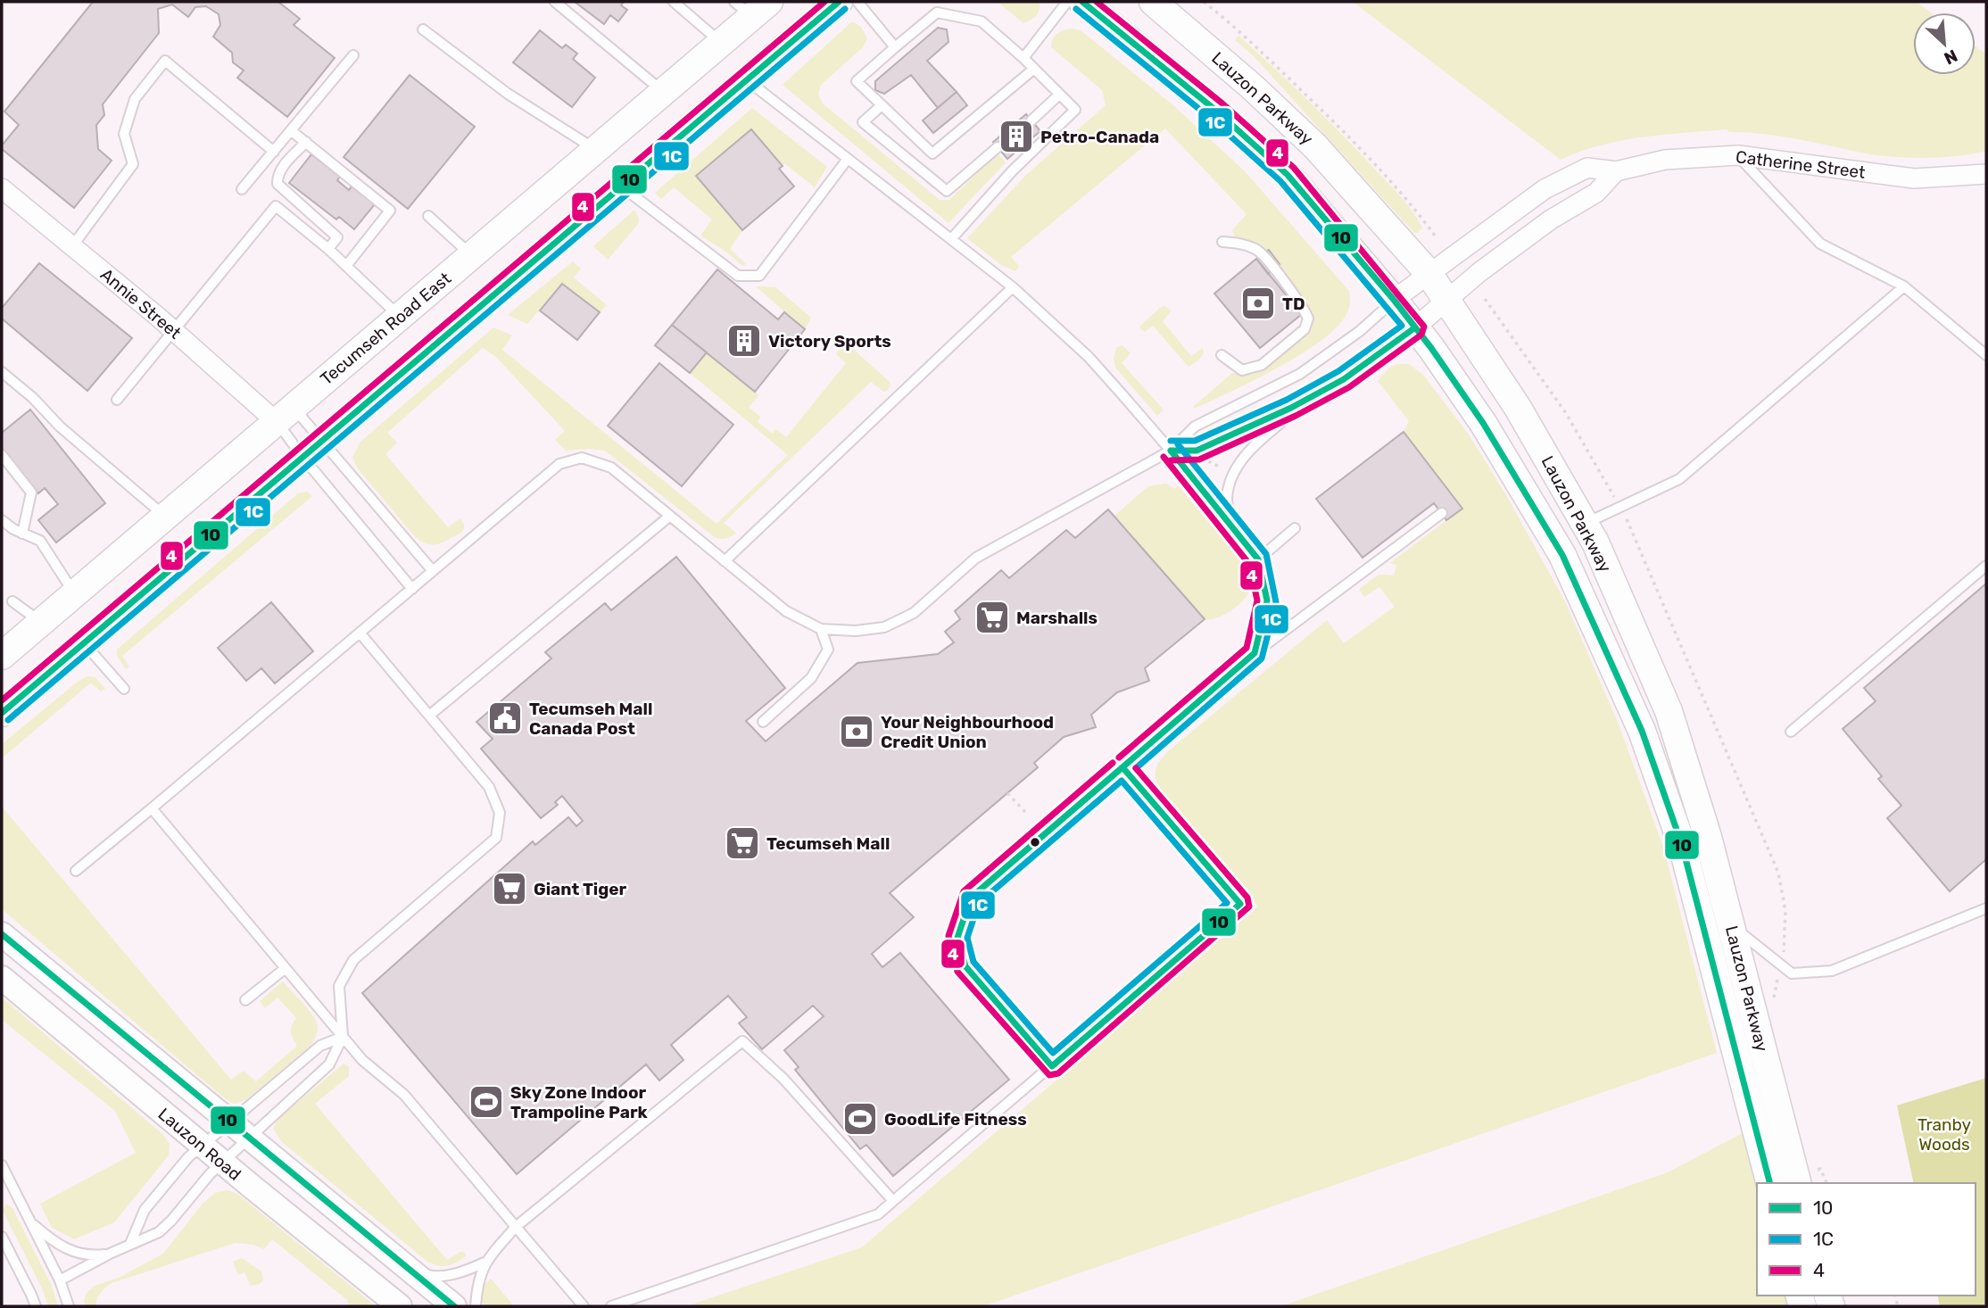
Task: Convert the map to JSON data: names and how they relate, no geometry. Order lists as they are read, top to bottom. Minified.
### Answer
{"streets":{"main road":["Lauzon Parkway","Tecumseh Road East"],"street":["Catherine Street","Annie Street","Lauzon Road"]},"crossings":[["Lauzon Parkway","Catherine Street"],["Annie Street","Tecumseh Road East"]],"parks":["Tranby Woods"],"places":{"building":["Petro-Canada","Victory Sports"],"bank":["TD","Your Neighbourhood Credit Union"],"supermarket":["Marshalls","Tecumseh Mall","Giant Tiger"],"public building":["Tecumseh Mall Canada Post"],"sports":["Sky Zone Indoor Trampoline Park","GoodLife Fitness"]},"lines":["transit line 10","transit line 4","transit line 1C"],"legend":["10","1C","4"],"north":"bottom right"}
